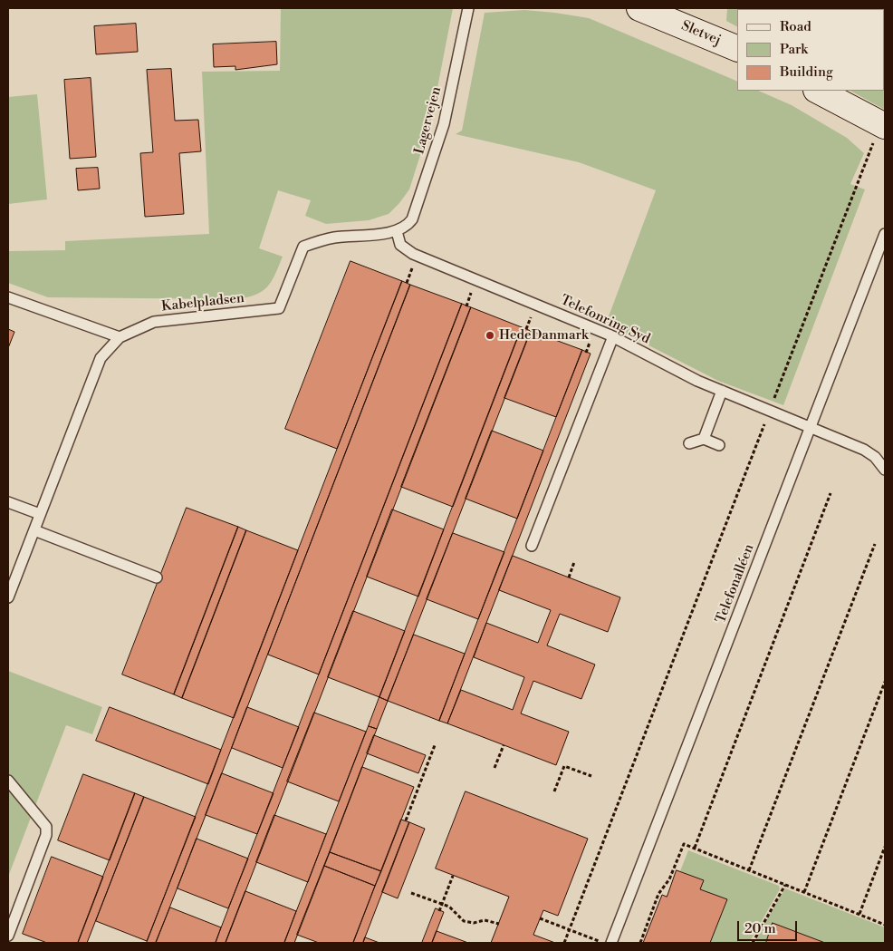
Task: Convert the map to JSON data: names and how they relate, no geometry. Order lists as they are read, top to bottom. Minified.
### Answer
{"streets":{"street":["Sletvej"],"lane":["Lagervejen","Kabelpladsen","Telefonring Syd","Telefonalléen"]},"crossings":[["Lagervejen","Kabelpladsen"],["Lagervejen","Telefonring Syd"],["Kabelpladsen","Telefonring Syd"],["Telefonring Syd","Telefonalléen"]],"places":["HedeDanmark"],"legend":["Road","Park","Building"],"scale_bar":"20 m"}
